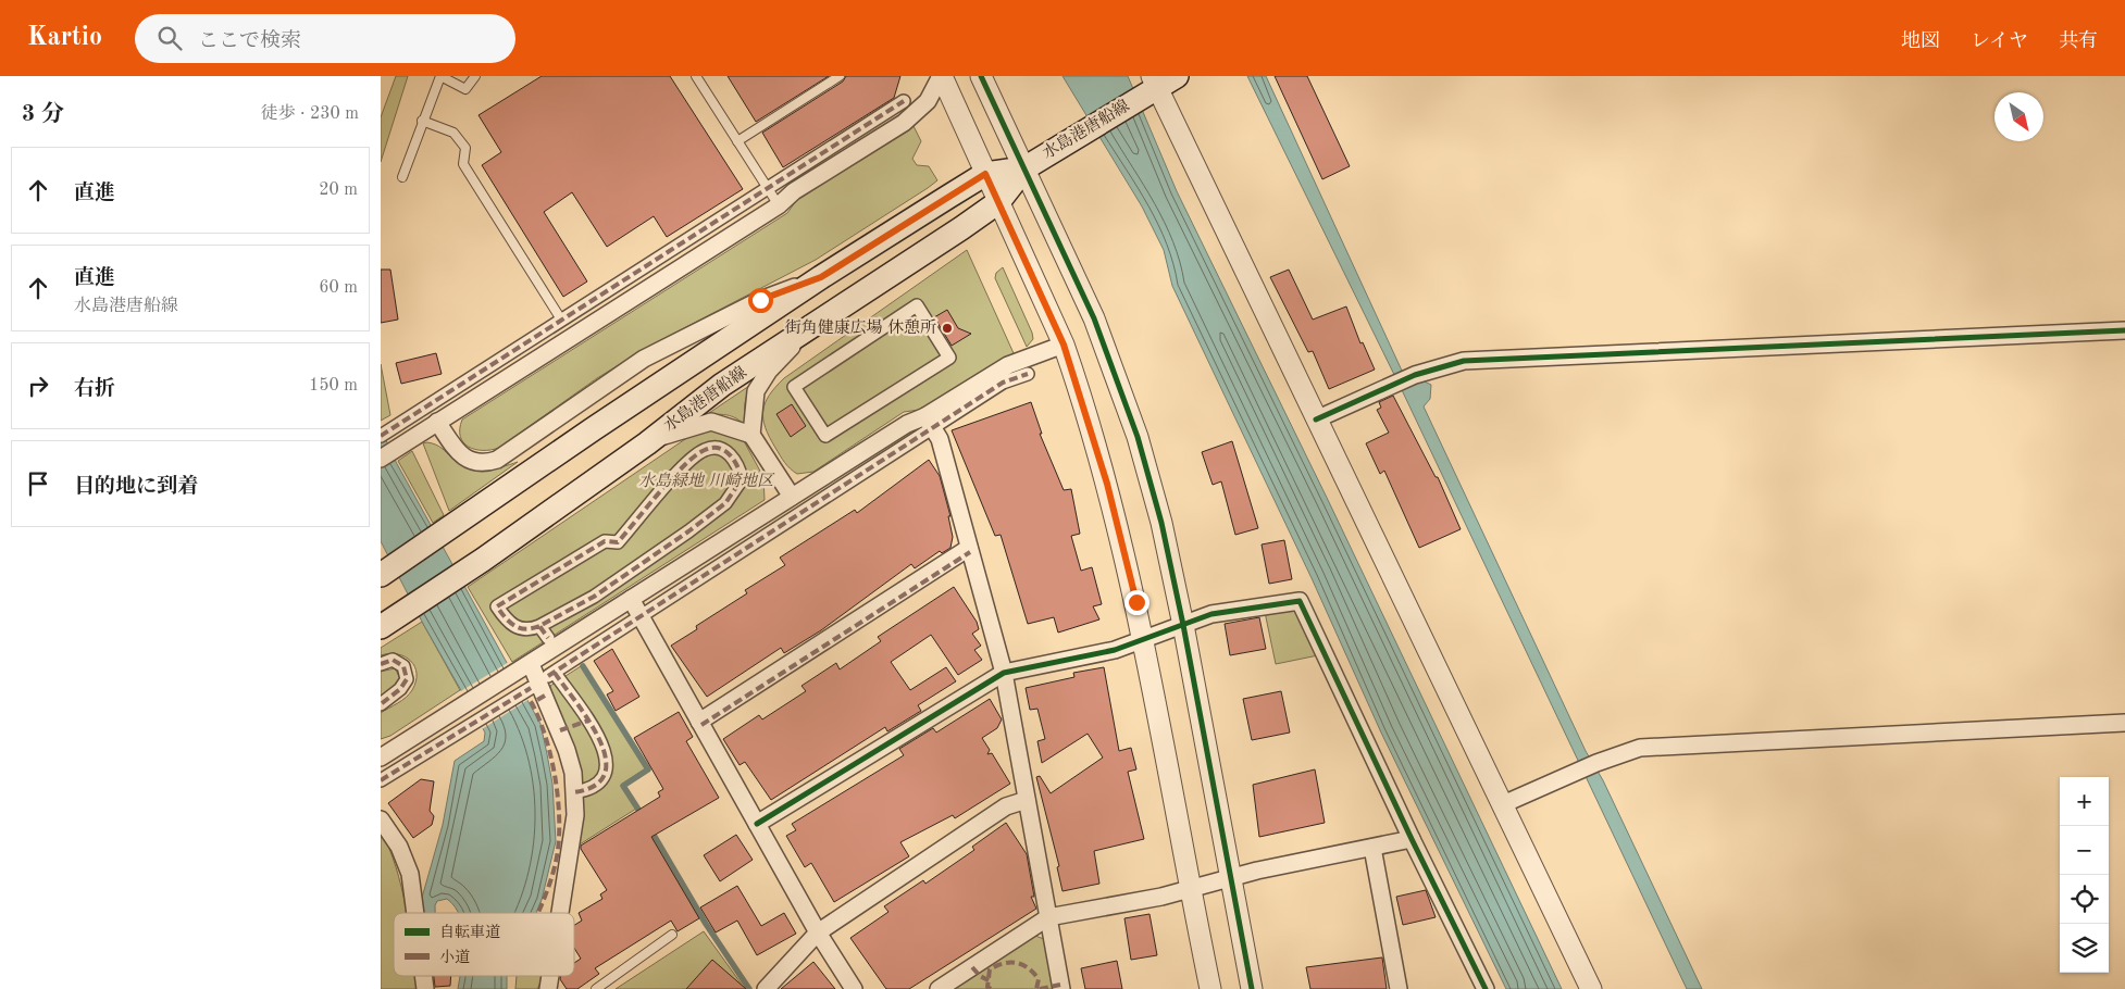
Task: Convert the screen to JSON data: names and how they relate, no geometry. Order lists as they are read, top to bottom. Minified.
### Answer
{"streets":{"main road":["水島港唐船線"]},"parks":["水島緑地 川崎地区"],"places":["街角健康広場 休憩所"],"legend":["自転車道","小道"],"north":"bottom right","page":{"header":"Kartio","search":"ここで検索","nav":["地図","レイヤ","共有"],"heading":["3 分","徒歩 · 230 m"],"list":[["直進","20 m"],["直進","水島港唐船線","60 m"],["右折","150 m"],"目的地に到着"],"map_buttons":["+","−"]}}
